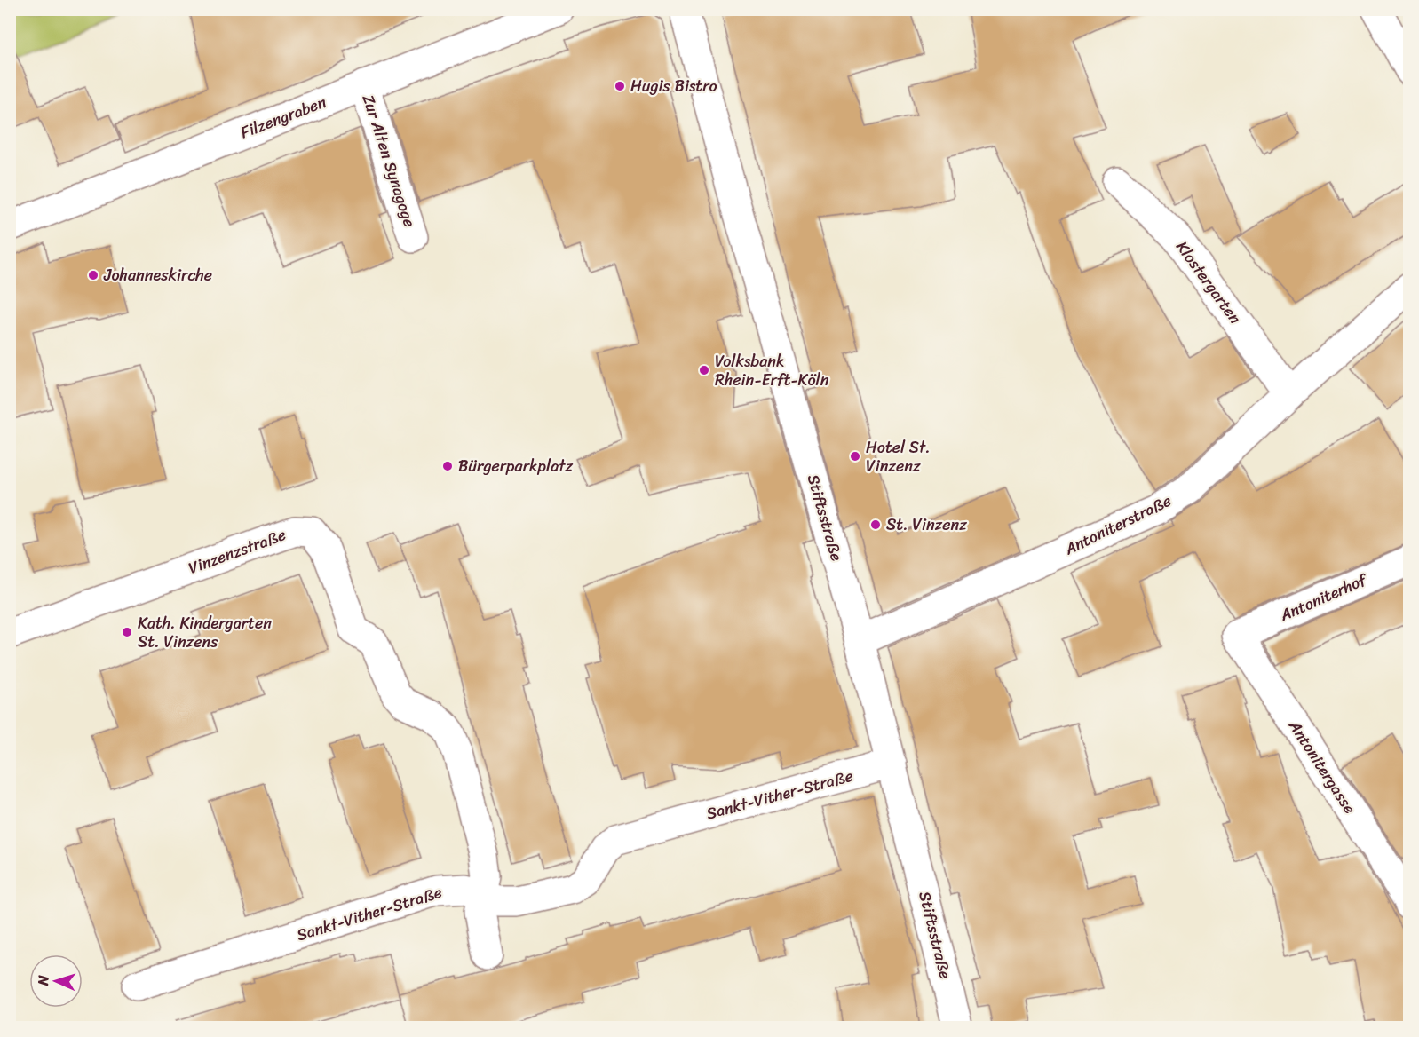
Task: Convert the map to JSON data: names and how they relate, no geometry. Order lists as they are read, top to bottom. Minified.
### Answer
{"streets":{"street":["Filzengraben","Zur Alten Synagoge","Klostergarten","Stiftsstraße","Antoniterstraße","Vinzenzstraße","Antoniterhof","Antonitergasse","Sankt-Vither-Straße"]},"crossings":[["Filzengraben","Zur Alten Synagoge"],["Klostergarten","Antoniterstraße"],["Stiftsstraße","Antoniterstraße"],["Stiftsstraße","Sankt-Vither-Straße"],["Vinzenzstraße","Sankt-Vither-Straße"],["Antoniterhof","Antonitergasse"]],"places":["Hugis Bistro","Johanneskirche","Volksbank Rhein-Erft-Köln","Hotel St. Vinzenz","Bürgerparkplatz","St. Vinzenz","Kath. Kindergarten St. Vinzens"],"north":"left"}
